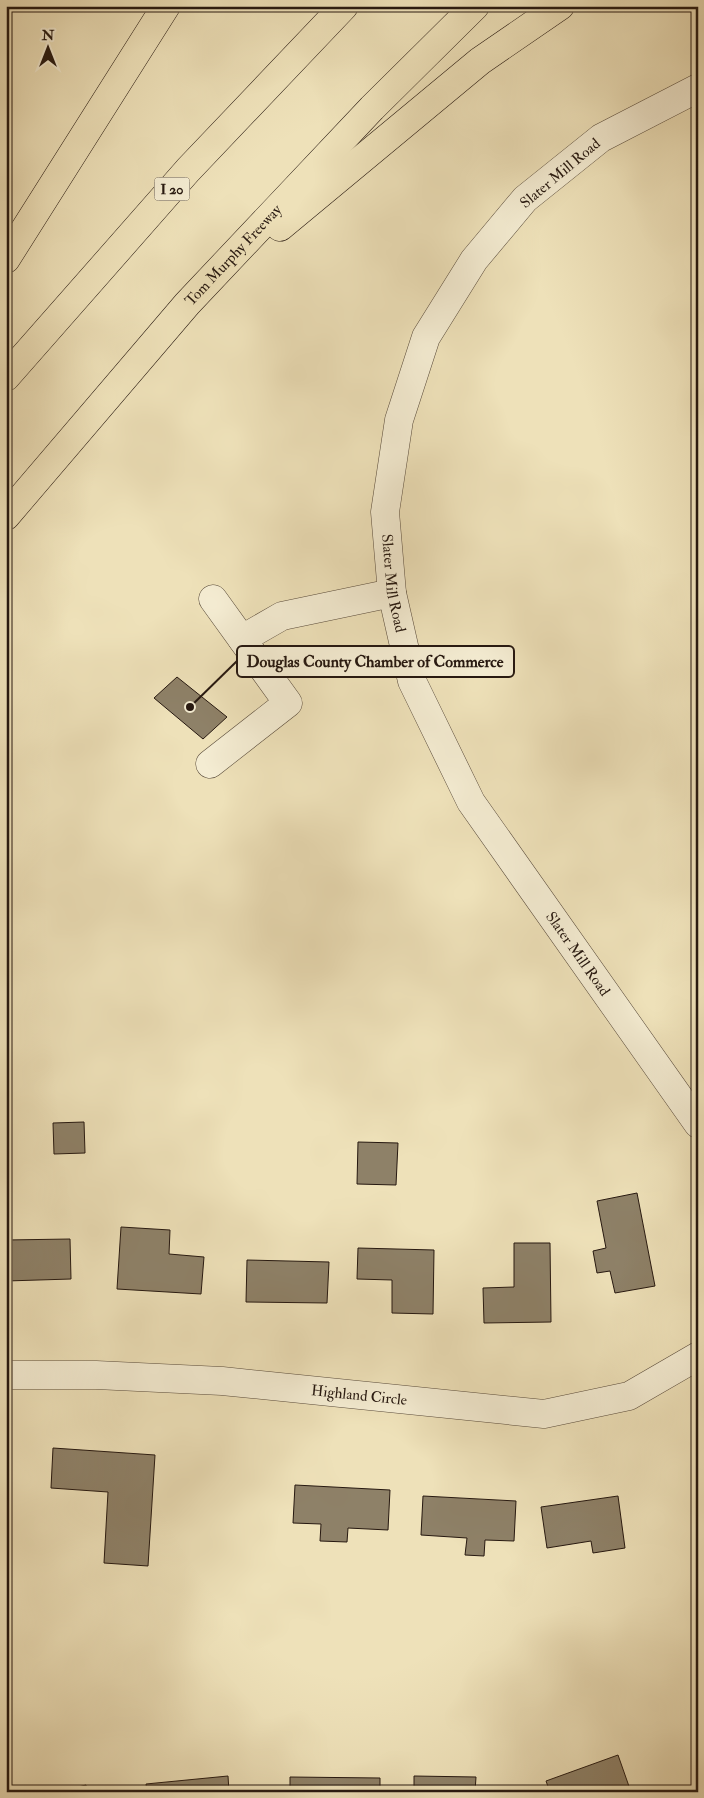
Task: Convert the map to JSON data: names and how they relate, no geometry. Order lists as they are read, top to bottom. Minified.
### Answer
{"streets":{"highway":["I 20","Tom Murphy Freeway"],"street":["Slater Mill Road","Highland Circle"]},"places":["Douglas County Chamber of Commerce"],"north":"top"}
